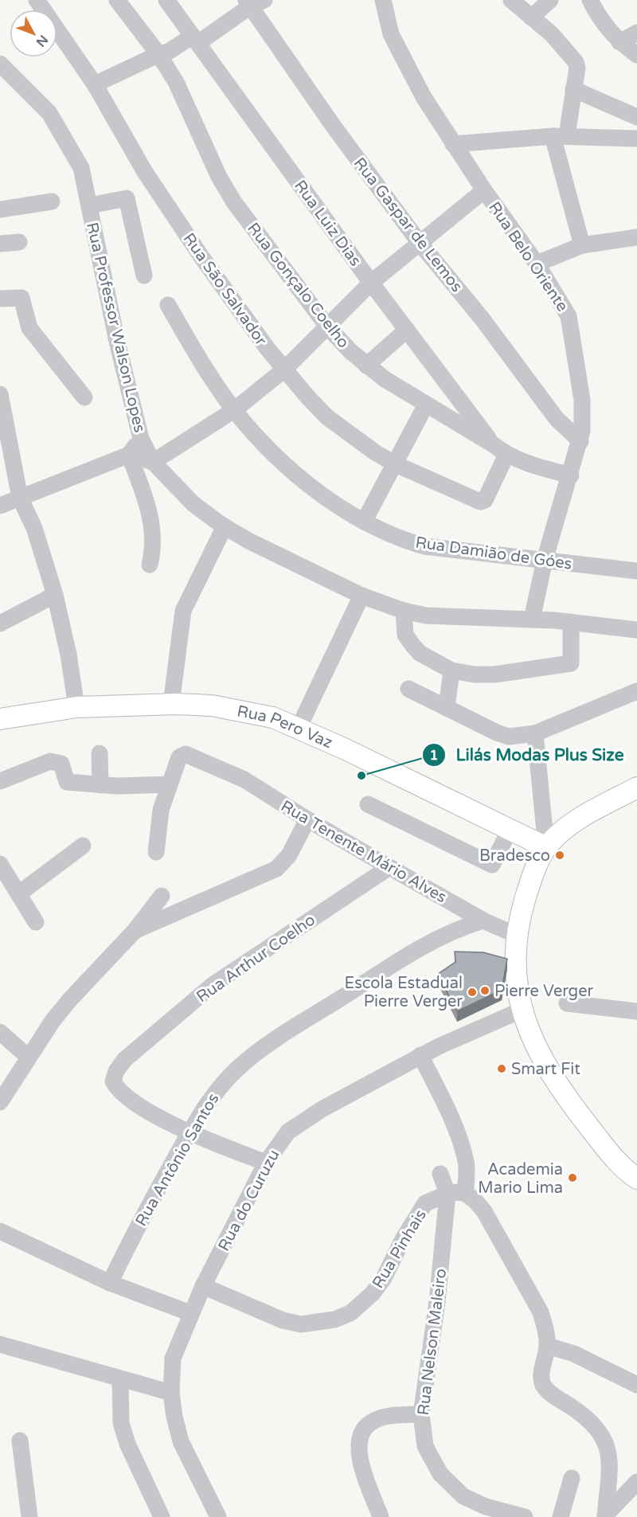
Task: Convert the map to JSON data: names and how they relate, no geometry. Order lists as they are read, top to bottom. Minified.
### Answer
{"streets":{"main road":["Rua Pero Vaz"],"street":["Rua Luiz Dias","Rua Gaspar de Lemos","Rua Belo Oriente","Rua Gonçalo Coelho","Rua São Salvador","Rua Professor Walson Lopes","Rua Damião de Góes","Rua Tenente Mário Alves","Rua Arthur Coelho","Rua Antônio Santos","Rua do Curuzu","Rua Pinhais","Rua Nelson Maleiro"]},"crossings":[["Rua Luiz Dias","Rua Gonçalo Coelho"],["Rua Gaspar de Lemos","Rua Belo Oriente"],["Rua Belo Oriente","Rua Gonçalo Coelho"],["Rua Belo Oriente","Rua Professor Walson Lopes"],["Rua Belo Oriente","Rua Damião de Góes"],["Rua Gonçalo Coelho","Rua São Salvador"],["Rua Tenente Mário Alves","Rua Arthur Coelho"],["Rua Tenente Mário Alves","Rua Antônio Santos"],["Rua Arthur Coelho","Rua Antônio Santos"],["Rua do Curuzu","Rua Pinhais"],["Rua Pinhais","Rua Nelson Maleiro"]],"places":["Lilás Modas Plus Size","Bradesco","Pierre Verger","Escola Estadual Pierre Verger","Smart Fit","Academia Mario Lima"],"north":"bottom right"}
